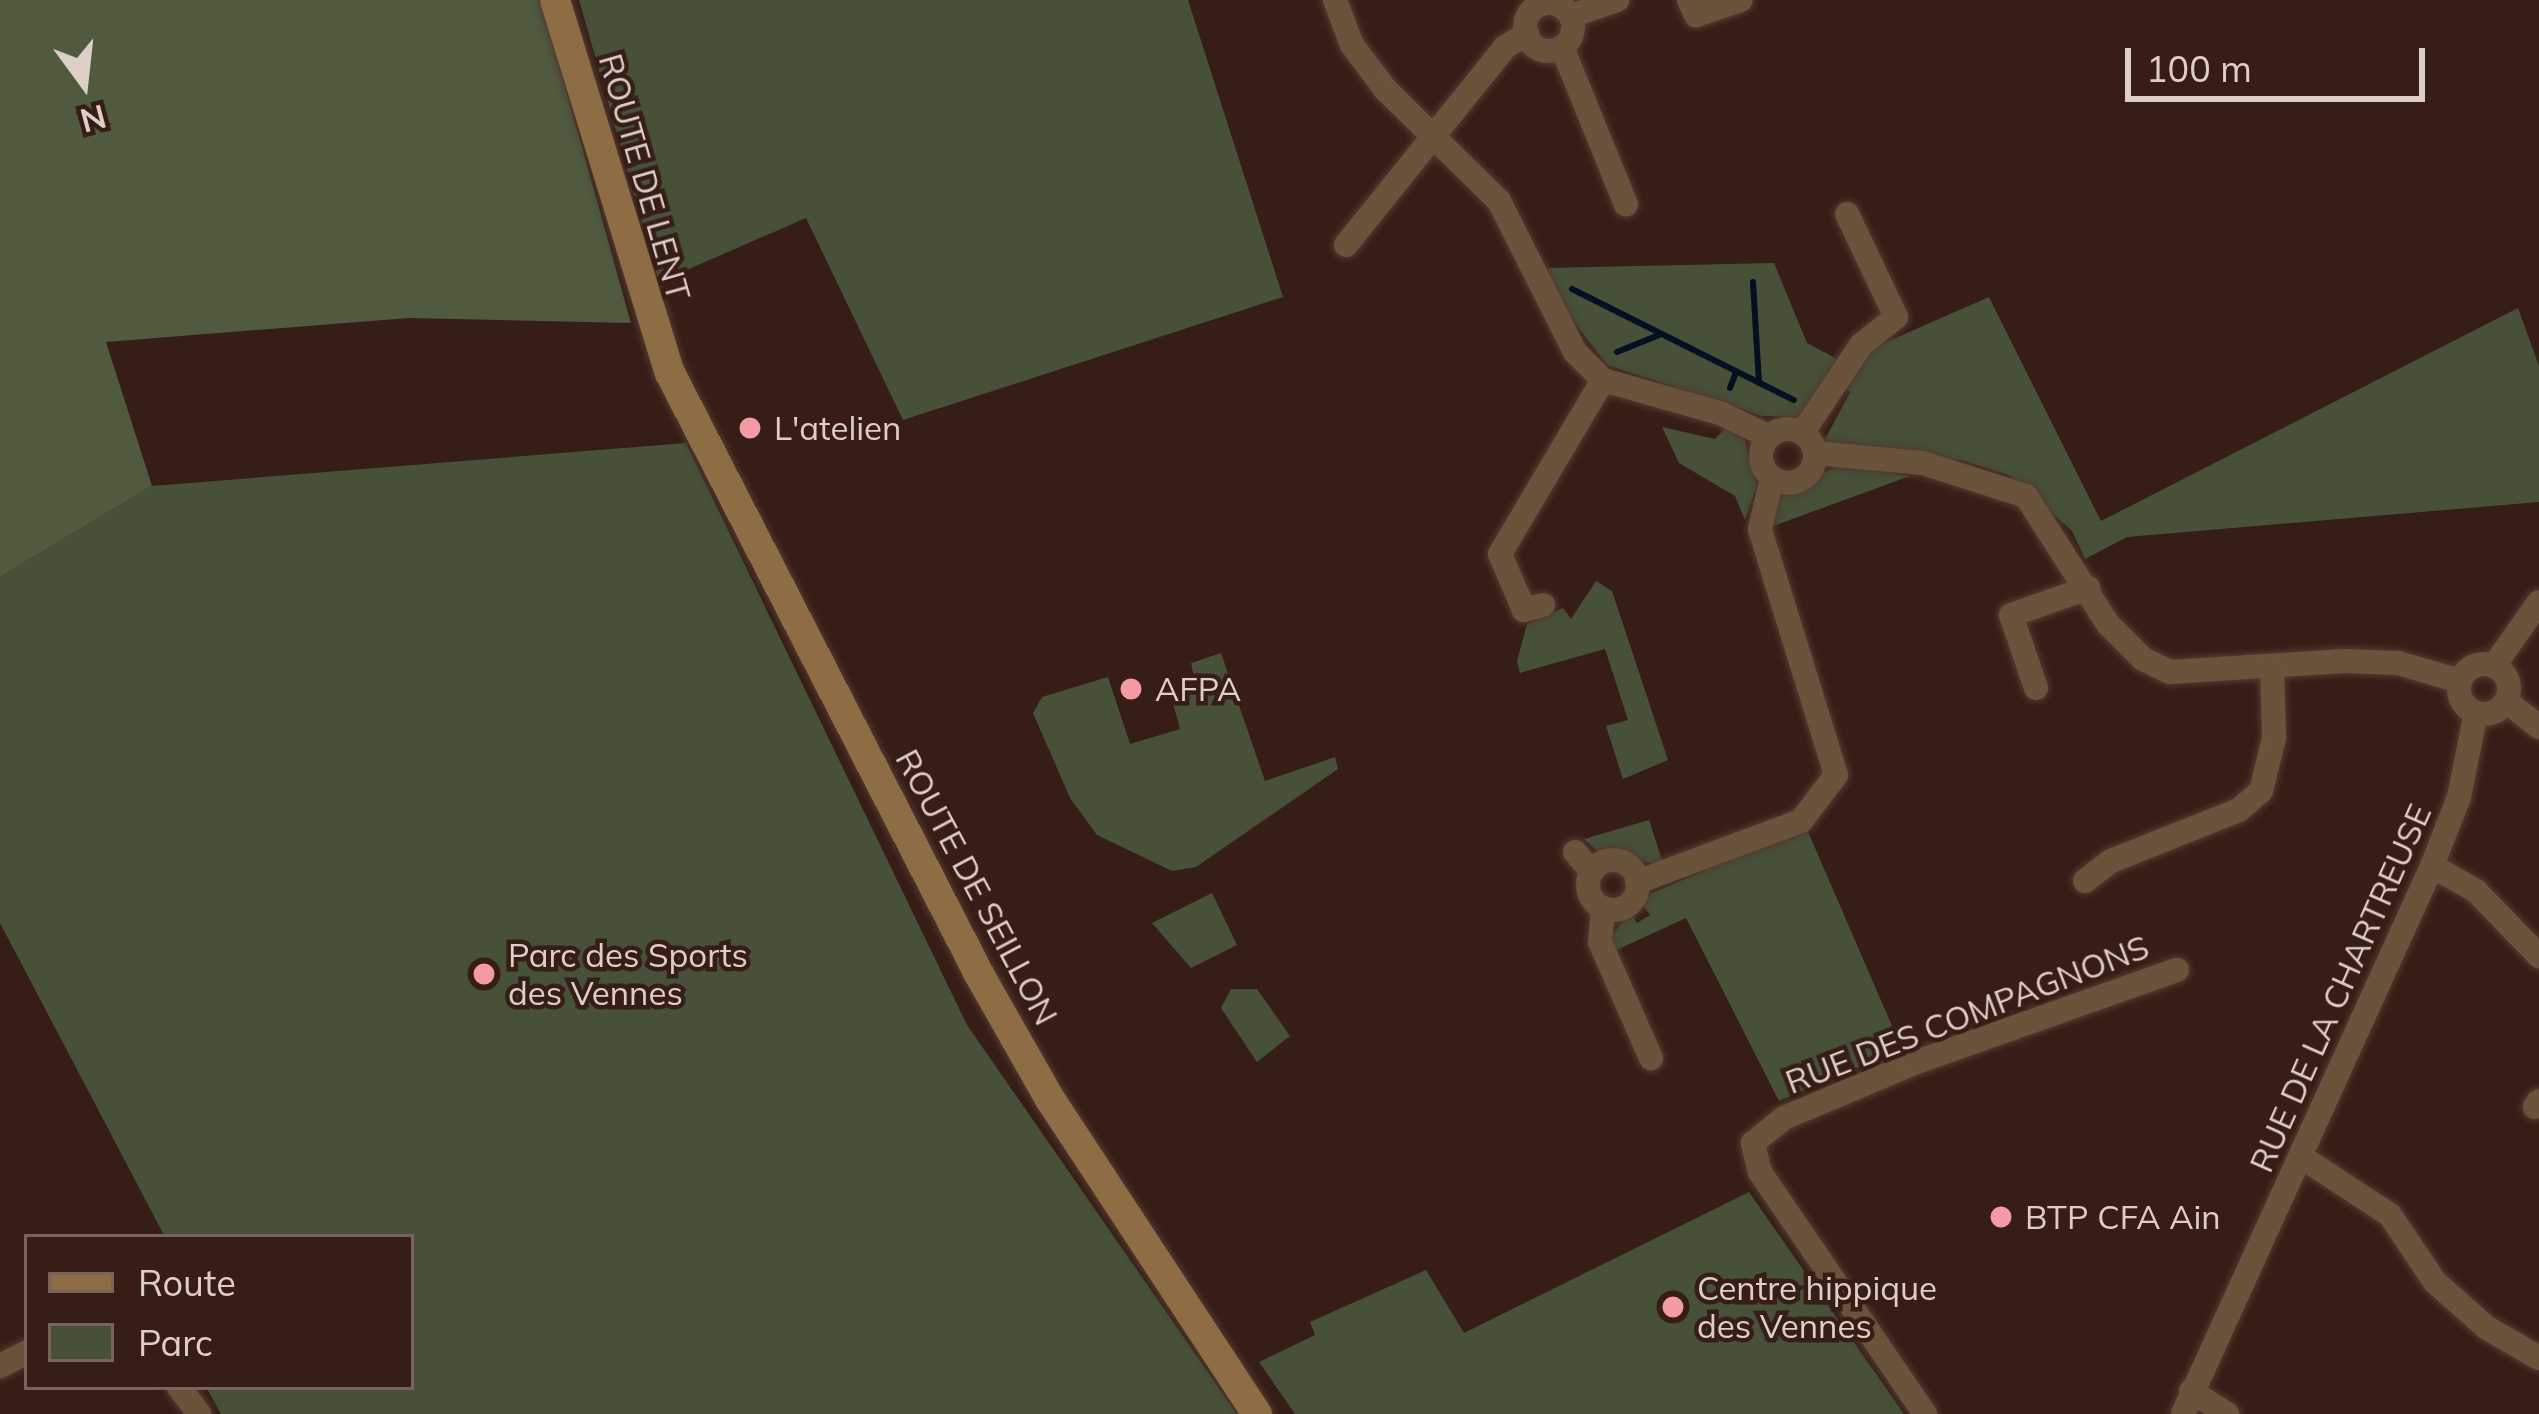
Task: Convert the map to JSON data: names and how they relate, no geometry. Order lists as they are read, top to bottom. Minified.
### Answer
{"streets":{"street":["ROUTE DE LENT","ROUTE DE SEILLON","RUE DE LA CHARTREUSE","RUE DES COMPAGNONS"]},"crossings":[["ROUTE DE LENT","ROUTE DE SEILLON"]],"places":["L'atelien","AFPA","Parc des Sports des Vennes","BTP CFA Ain","Centre hippique des Vennes"],"legend":["Route","Parc"],"scale_bar":"100 m","north":"bottom"}
